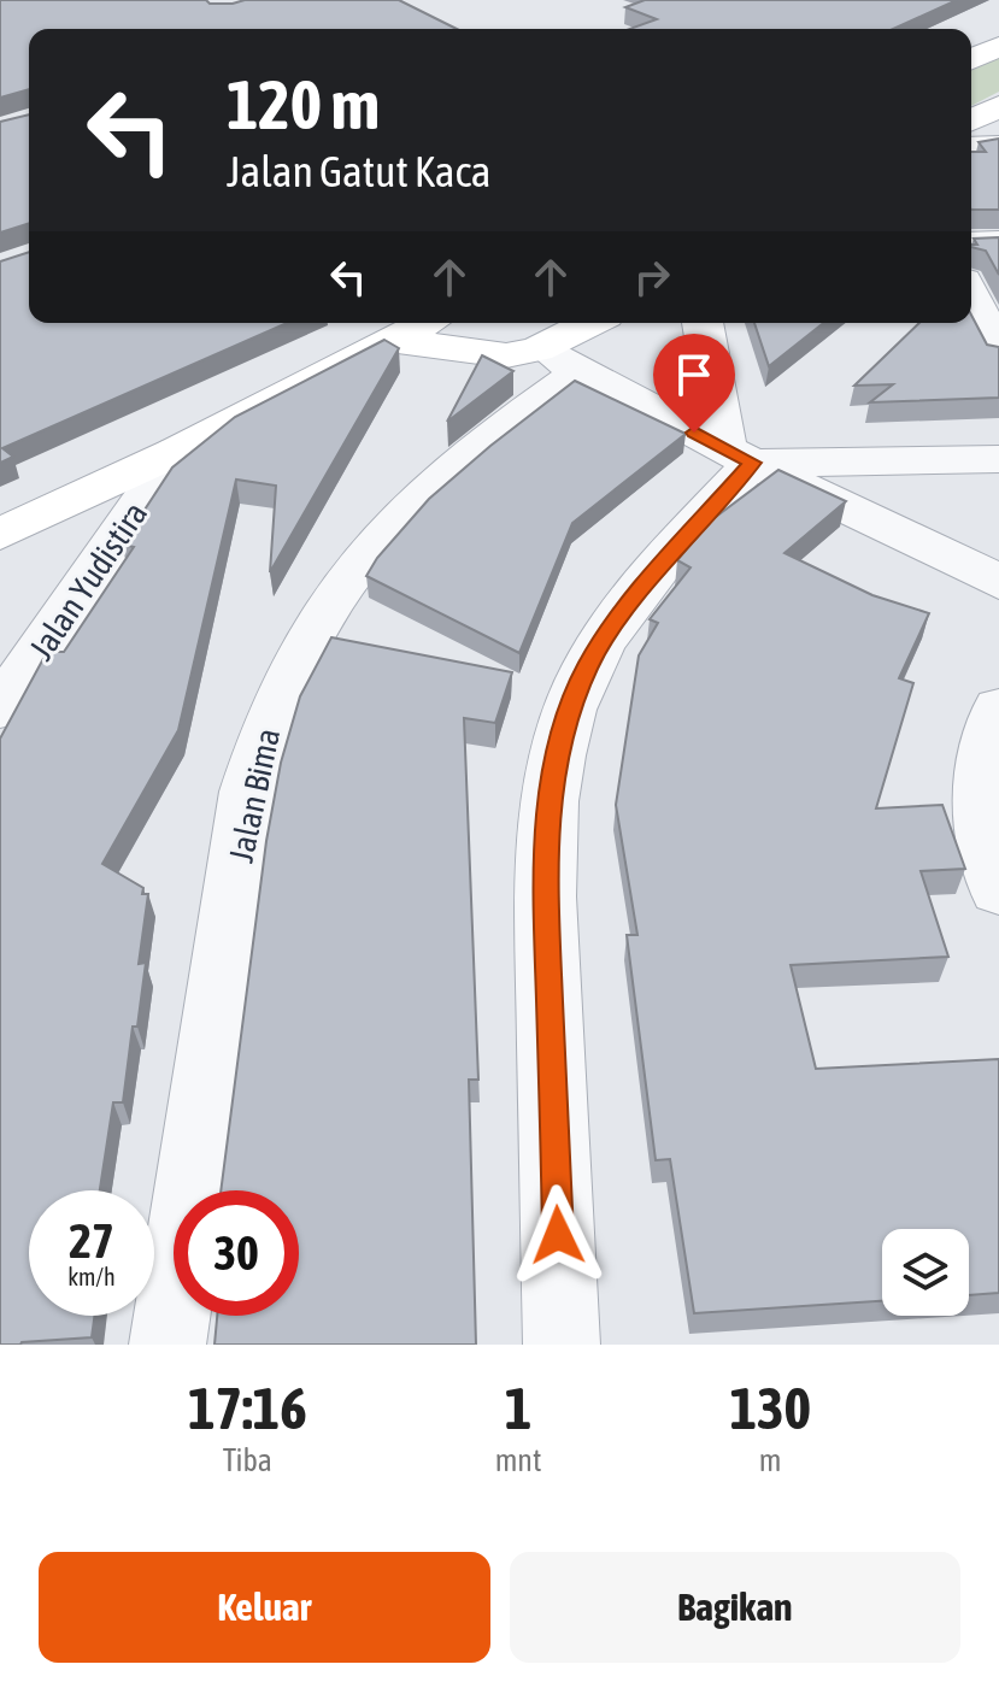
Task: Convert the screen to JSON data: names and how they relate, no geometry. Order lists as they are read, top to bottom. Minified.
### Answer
{"streets":{"street":["Jalan Yudistira","Jalan Bima"]},"page":{"turn":["120 m","Jalan Gatut Kaca"],"speed":"27 km/h","limit":"30","eta":["17:16","Tiba","1","mnt","130","m"],"buttons":["Keluar","Bagikan"]}}
